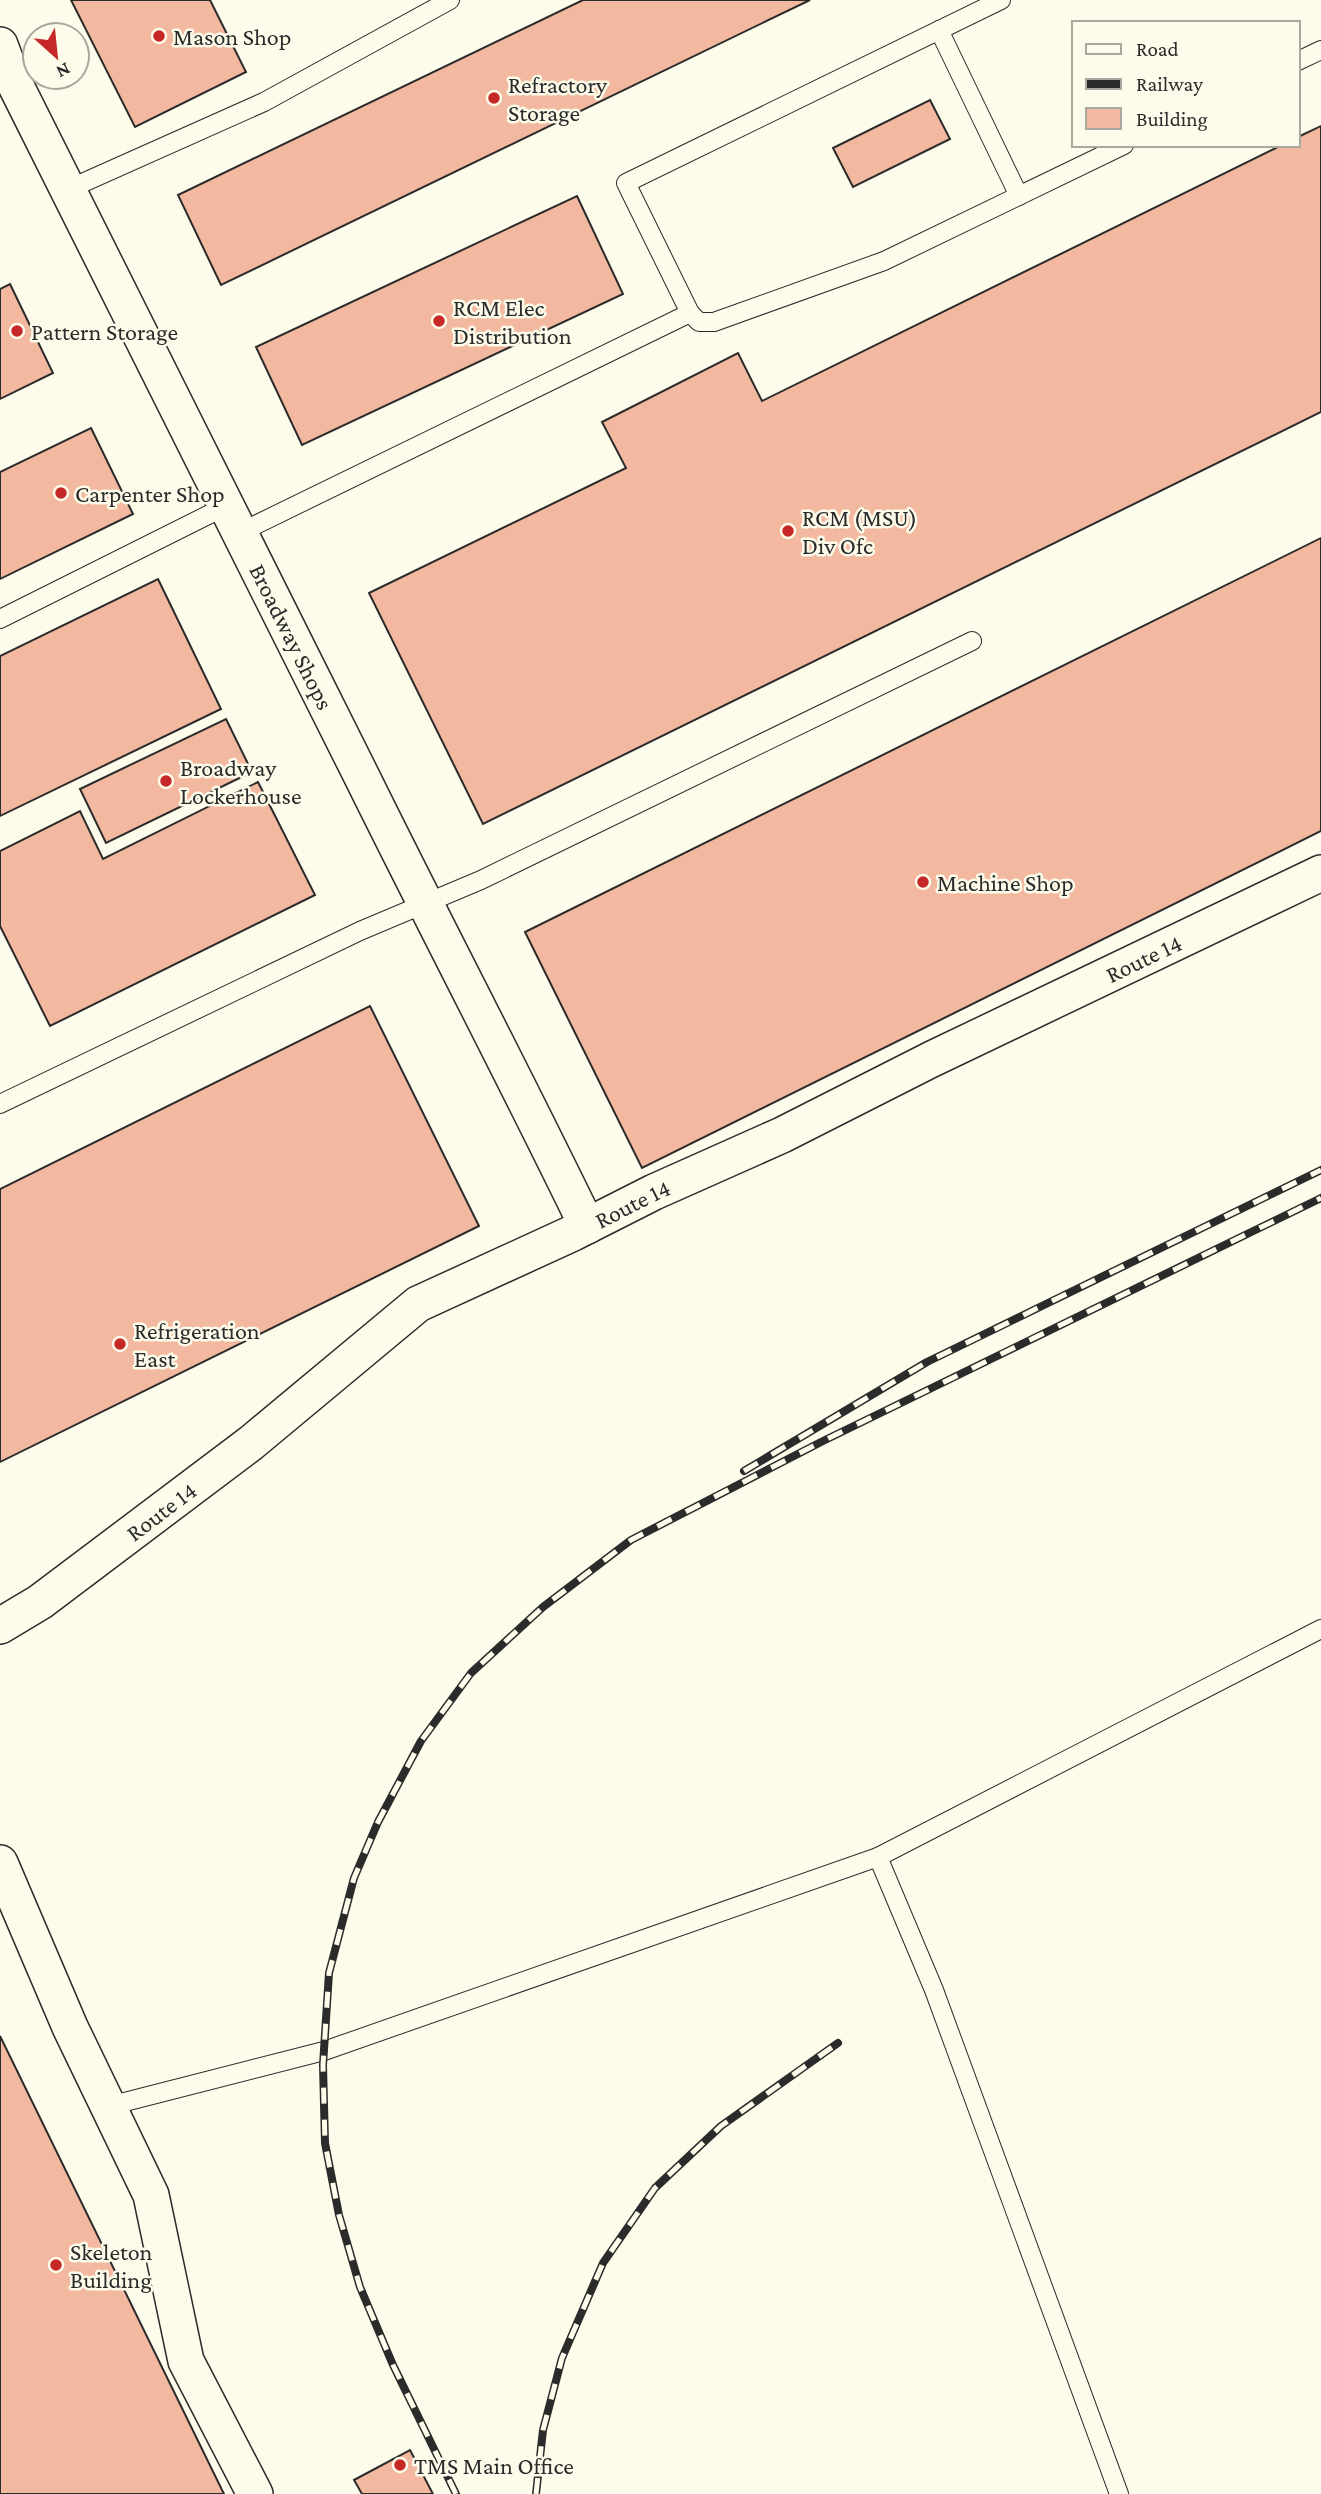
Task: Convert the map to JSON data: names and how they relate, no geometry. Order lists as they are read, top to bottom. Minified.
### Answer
{"streets":{"street":["Broadway Shops","Route 14"]},"crossings":[["Broadway Shops","Route 14"]],"places":["Mason Shop","Refractory Storage","RCM Elec Distribution","Pattern Storage","Carpenter Shop","RCM (MSU) Div Ofc","Broadway Lockerhouse","Machine Shop","Refrigeration East","Skeleton Building","TMS Main Office"],"legend":["Road","Railway","Building"],"north":"bottom right"}
